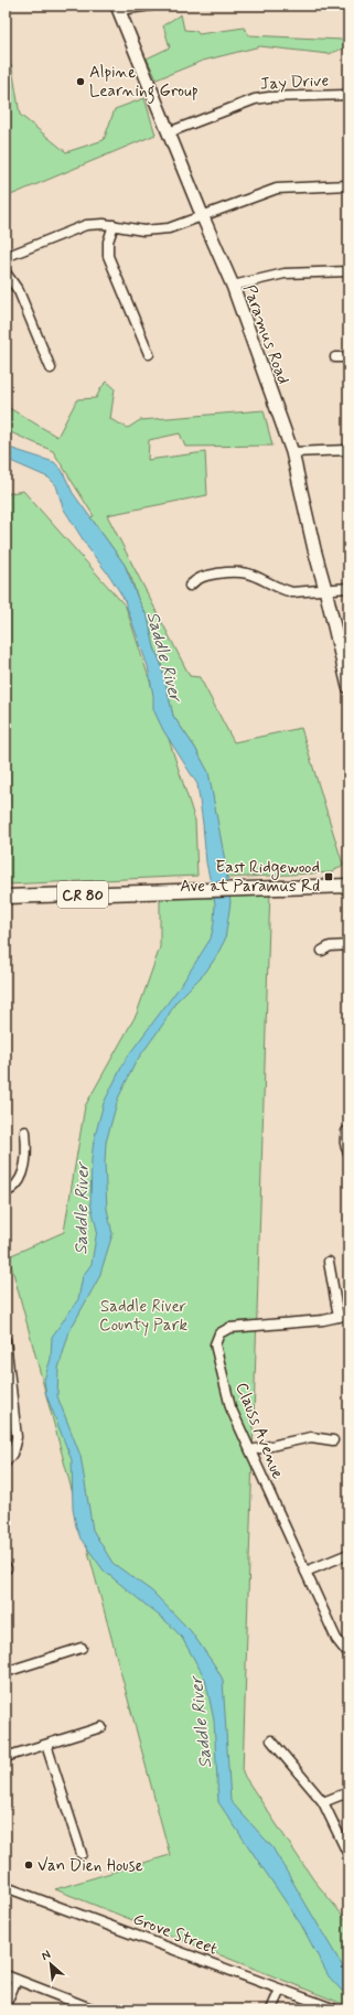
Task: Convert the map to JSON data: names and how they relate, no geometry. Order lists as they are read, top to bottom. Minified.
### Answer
{"streets":{"main road":["Paramus Road","CR 80"],"street":["Jay Drive","Clauss Avenue","Grove Street"]},"crossings":[["Jay Drive","Paramus Road"]],"water":["Saddle River"],"parks":["Saddle River County Park"],"places":{"other":["Alpine Learning Group","Van Dien House"],"transit":["East Ridgewood Ave at Paramus Rd"]},"north":"top left"}
